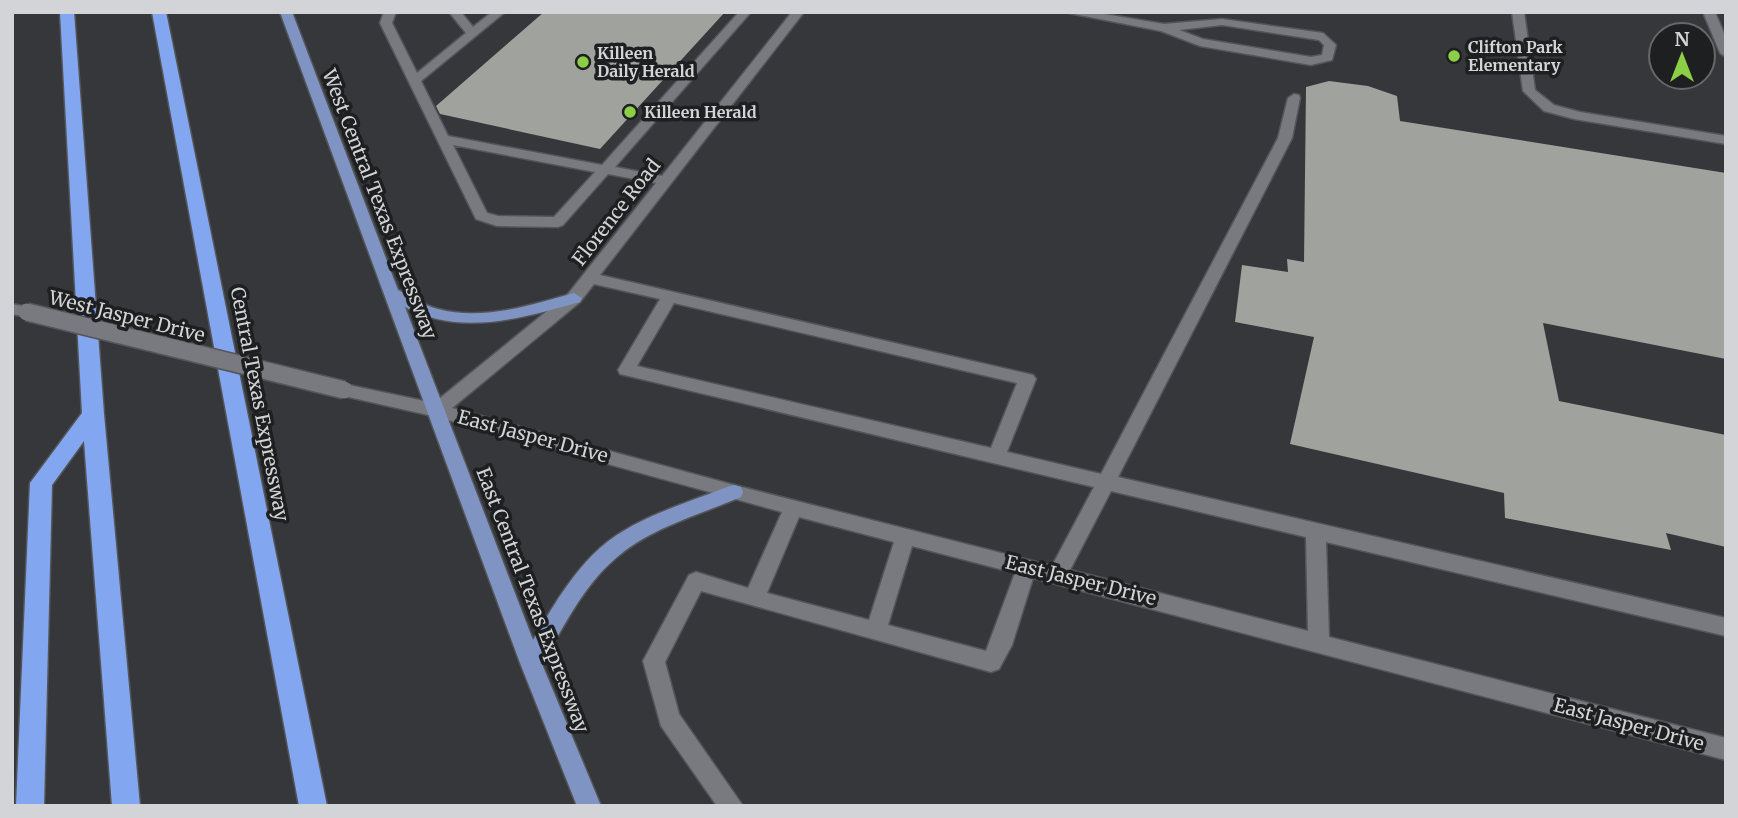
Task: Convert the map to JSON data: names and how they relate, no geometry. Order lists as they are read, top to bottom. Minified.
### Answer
{"streets":{"highway":["Central Texas Expressway"],"main road":["West Central Texas Expressway","East Central Texas Expressway"],"street":["Florence Road","West Jasper Drive","East Jasper Drive"]},"crossings":[["West Central Texas Expressway","Florence Road"],["West Central Texas Expressway","West Jasper Drive"],["West Central Texas Expressway","East Jasper Drive"],["West Central Texas Expressway","East Central Texas Expressway"],["Florence Road","West Jasper Drive"],["Florence Road","East Jasper Drive"],["Florence Road","East Central Texas Expressway"],["West Jasper Drive","East Jasper Drive"],["West Jasper Drive","East Central Texas Expressway"],["East Jasper Drive","East Central Texas Expressway"]],"places":["Clifton Park Elementary","Killeen Daily Herald","Killeen Herald"],"north":"top"}
